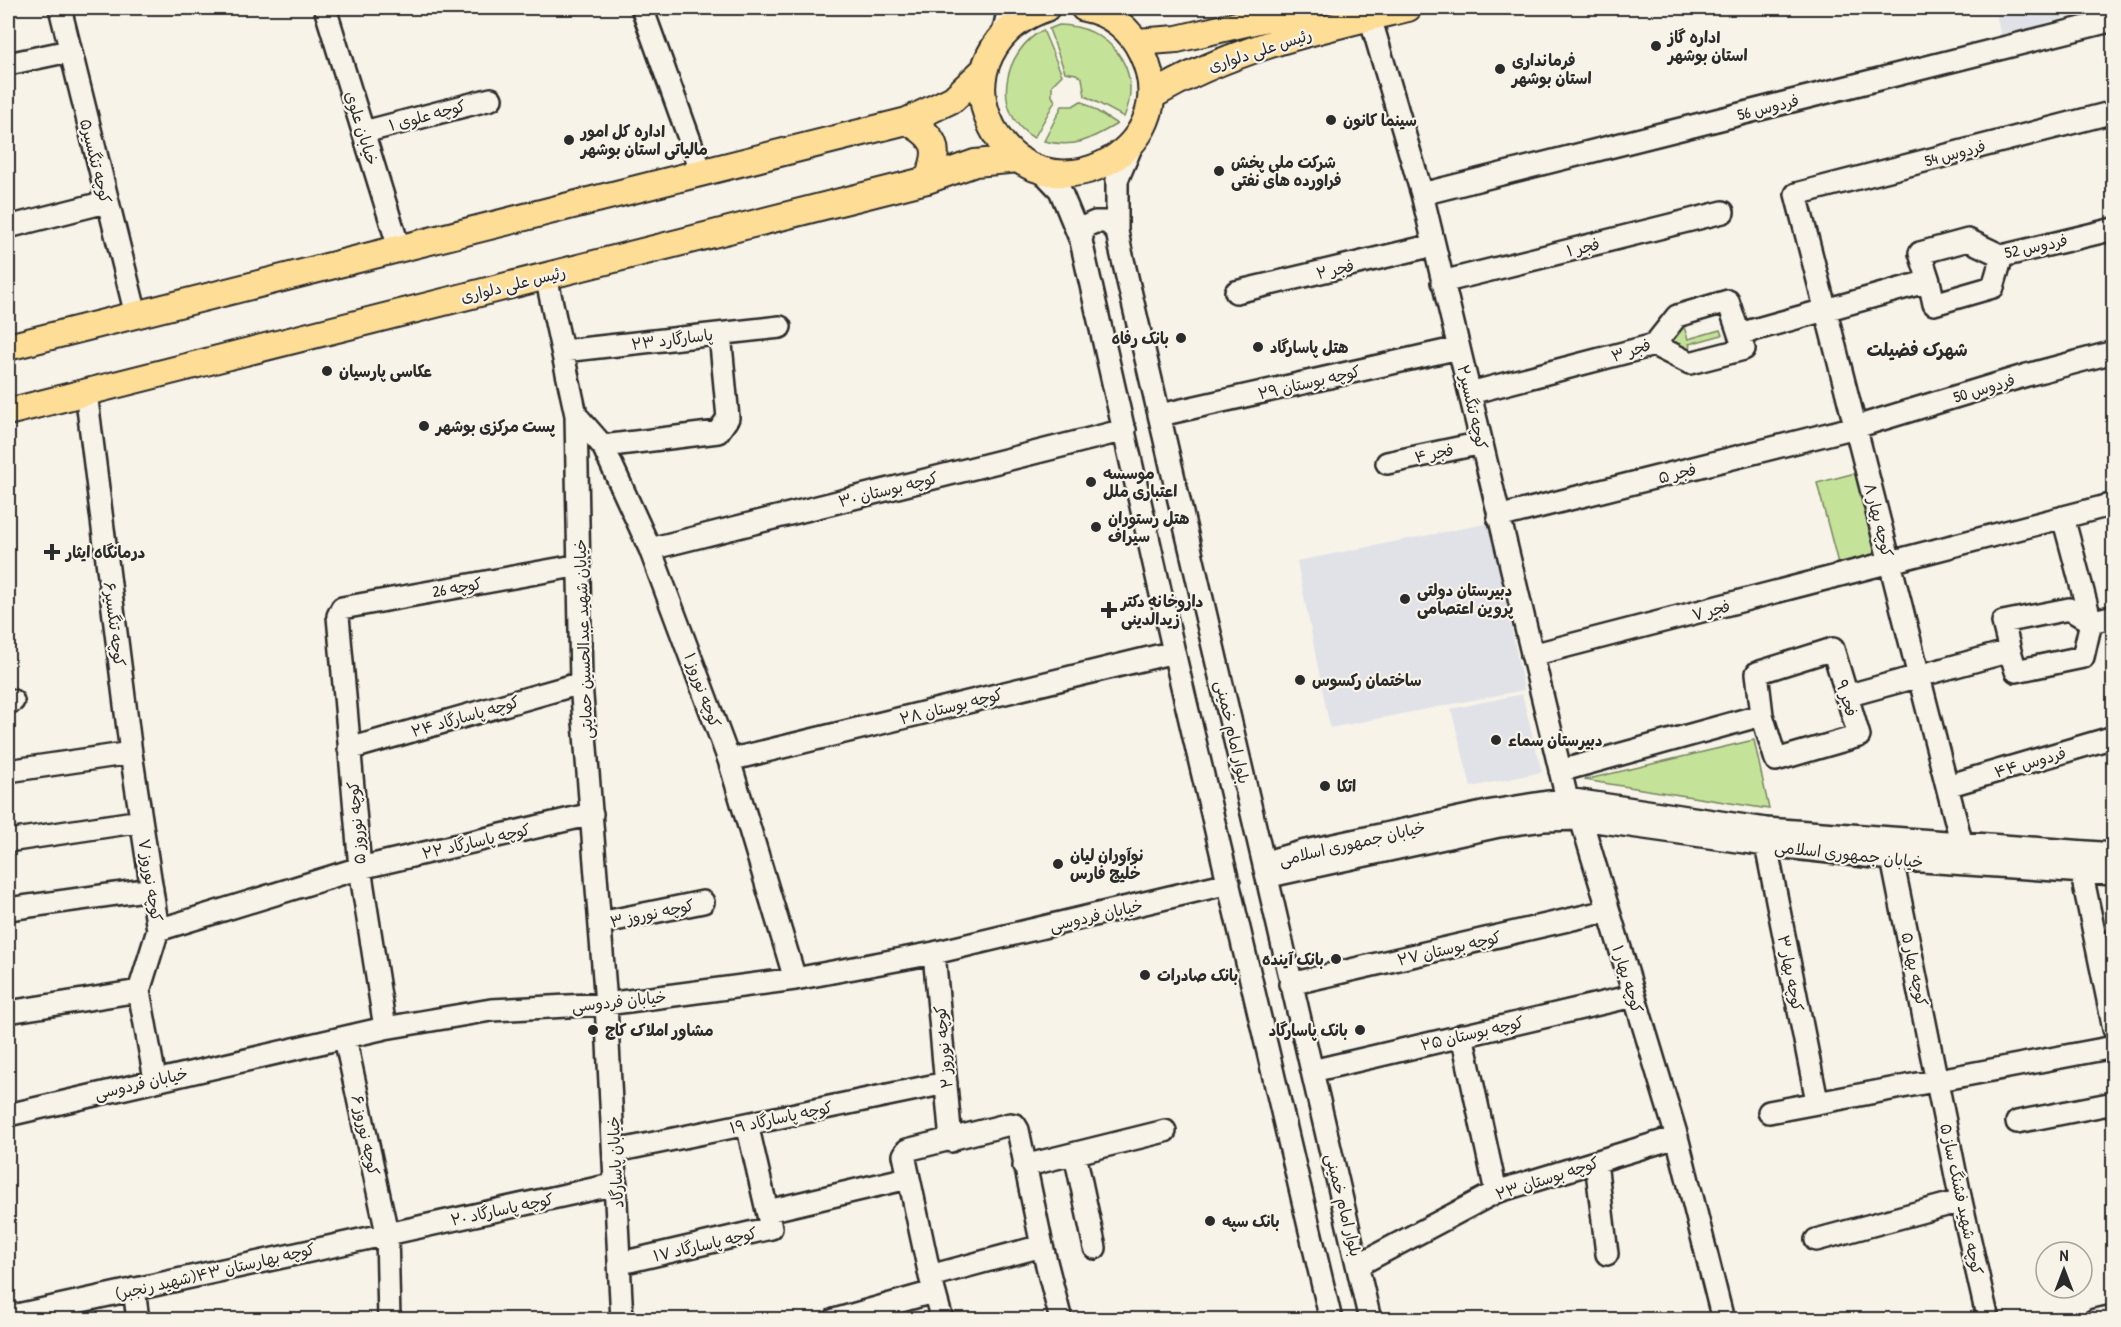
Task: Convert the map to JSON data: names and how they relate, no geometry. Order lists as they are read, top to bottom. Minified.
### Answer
{"streets":{"main road":["رئیس علی دلواری"],"street":["فردوس 56","کوچه علوی ۱","خیابان علوی","فردوس 54","کوچه تنگسیر۵","فردوس 52","فجر ۱","فجر ۲","پاسارگارد ۲۳","فجر ۳","کوچه بوستان ۲۹","فردوس 50","کوچه تنگسیر۲","فجر ۴","فجر ۵","کوچه بوستان ۳۰","کوچه بهار ۸","کوچه 26","فجر ۷","کوچه تنگسیر۶","خیابان شهید عبدالحسین حمایتی","کوچه نوروز ۱","فجر ۹","کوچه بوستان ۲۸","کوچه پاسارگاد ۲۴","بلوار امام خمینی","فردوس ۴۴","کوچه نوروز ۵","کوچه پاسارگاد ۲۲","خیابان جمهوری اسلامی","کوچه نوروز ۷","کوچه نوروز ۳","خیابان فردوسی","کوچه بوستان ۲۷","کوچه بهار ۵","کوچه بهار ۳","کوچه بهار ۱","کوچه بوستان ۲۵","کوچه نوروز ۲","کوچه پاسارگاد ۱۹","کوچه نوروز ۶","خیابان پاسارگاد","کوچه بوستان ۲۳","کوچه شهید فشنگ ساز ۵","کوچه پاسارگاد ۲۰","کوچه پاسارگاد ۱۷","کوچه بهارستان ۴۳(شهید رنجبر)"]},"crossings":[["رئیس علی دلواری","کوچه تنگسیر۲"],["رئیس علی دلواری","کوچه تنگسیر۶"],["رئیس علی دلواری","خیابان شهید عبدالحسین حمایتی"],["رئیس علی دلواری","بلوار امام خمینی"],["فردوس 56","کوچه تنگسیر۲"],["کوچه علوی ۱","خیابان علوی"],["فردوس 54","کوچه بهار ۸"],["فجر ۱","کوچه تنگسیر۲"],["فجر ۲","کوچه تنگسیر۲"],["پاسارگارد ۲۳","خیابان شهید عبدالحسین حمایتی"],["فجر ۳","کوچه تنگسیر۲"],["کوچه بوستان ۲۹","کوچه تنگسیر۲"],["کوچه بوستان ۲۹","بلوار امام خمینی"],["فردوس 50","فجر ۵"],["فردوس 50","کوچه بهار ۸"],["کوچه تنگسیر۲","فجر ۴"],["کوچه تنگسیر۲","فجر ۵"],["کوچه تنگسیر۲","فجر ۷"],["کوچه تنگسیر۲","خیابان جمهوری اسلامی"],["فجر ۵","کوچه بهار ۸"],["کوچه بوستان ۳۰","کوچه نوروز ۱"],["کوچه بهار ۸","فجر ۷"],["کوچه بهار ۸","فردوس ۴۴"],["کوچه بهار ۸","خیابان جمهوری اسلامی"],["کوچه 26","خیابان شهید عبدالحسین حمایتی"],["کوچه 26","کوچه نوروز ۵"],["کوچه تنگسیر۶","کوچه نوروز ۷"],["خیابان شهید عبدالحسین حمایتی","کوچه نوروز ۱"],["خیابان شهید عبدالحسین حمایتی","کوچه پاسارگاد ۲۴"],["خیابان شهید عبدالحسین حمایتی","کوچه پاسارگاد ۲۲"],["خیابان شهید عبدالحسین حمایتی","کوچه نوروز ۳"],["خیابان شهید عبدالحسین حمایتی","خیابان فردوسی"],["خیابان شهید عبدالحسین حمایتی","خیابان پاسارگاد"],["کوچه نوروز ۱","کوچه بوستان ۲۸"],["کوچه نوروز ۱","خیابان فردوسی"],["کوچه پاسارگاد ۲۴","کوچه نوروز ۵"],["بلوار امام خمینی","خیابان جمهوری اسلامی"],["بلوار امام خمینی","کوچه بوستان ۲۷"],["بلوار امام خمینی","کوچه بوستان ۲۵"],["بلوار امام خمینی","کوچه بوستان ۲۳"],["کوچه نوروز ۵","کوچه پاسارگاد ۲۲"],["کوچه نوروز ۵","خیابان فردوسی"],["کوچه پاسارگاد ۲۲","کوچه نوروز ۷"],["خیابان جمهوری اسلامی","کوچه بهار ۵"],["خیابان جمهوری اسلامی","کوچه بهار ۳"],["خیابان جمهوری اسلامی","کوچه بهار ۱"],["کوچه نوروز ۷","خیابان فردوسی"],["خیابان فردوسی","کوچه نوروز ۲"],["خیابان فردوسی","کوچه نوروز ۶"],["خیابان فردوسی","خیابان پاسارگاد"],["کوچه بوستان ۲۷","کوچه بهار ۱"],["کوچه بهار ۵","کوچه شهید فشنگ ساز ۵"],["کوچه بهار ۱","کوچه بوستان ۲۵"],["کوچه بهار ۱","کوچه بوستان ۲۳"],["کوچه نوروز ۲","کوچه پاسارگاد ۱۹"],["کوچه پاسارگاد ۱۹","خیابان پاسارگاد"],["کوچه نوروز ۶","کوچه پاسارگاد ۲۰"],["کوچه نوروز ۶","کوچه بهارستان ۴۳(شهید رنجبر)"],["خیابان پاسارگاد","کوچه پاسارگاد ۲۰"],["خیابان پاسارگاد","کوچه پاسارگاد ۱۷"],["کوچه پاسارگاد ۲۰","کوچه بهارستان ۴۳(شهید رنجبر)"]],"districts":["شهرک فضیلت"],"places":{"other":["اداره گاز استان بوشهر","فرمانداری استان بوشهر","سینما کانون","اداره کل امور مالیاتی استان بوشهر","شرکت ملی پخش فراورده های نفتی","بانک رفاه","هتل پاسارگاد","عکاسی پارسیان","پست مرکزی بوشهر","موسسه اعتباری ملل","هتل رستوران سیراف","دبیرستان دولتی پروین اعتصامی","ساختمان رکسوس","دبیرستان سماء","اتکا","نوآوران لیان خلیج فارس","بانک آینده","بانک صادرات","مشاور املاک کاج","بانک پاسارگاد","بانک سپه"],"health":["درمانگاه ایثار","داروخانه دکتر زیدالدینی"]},"north":"top"}
